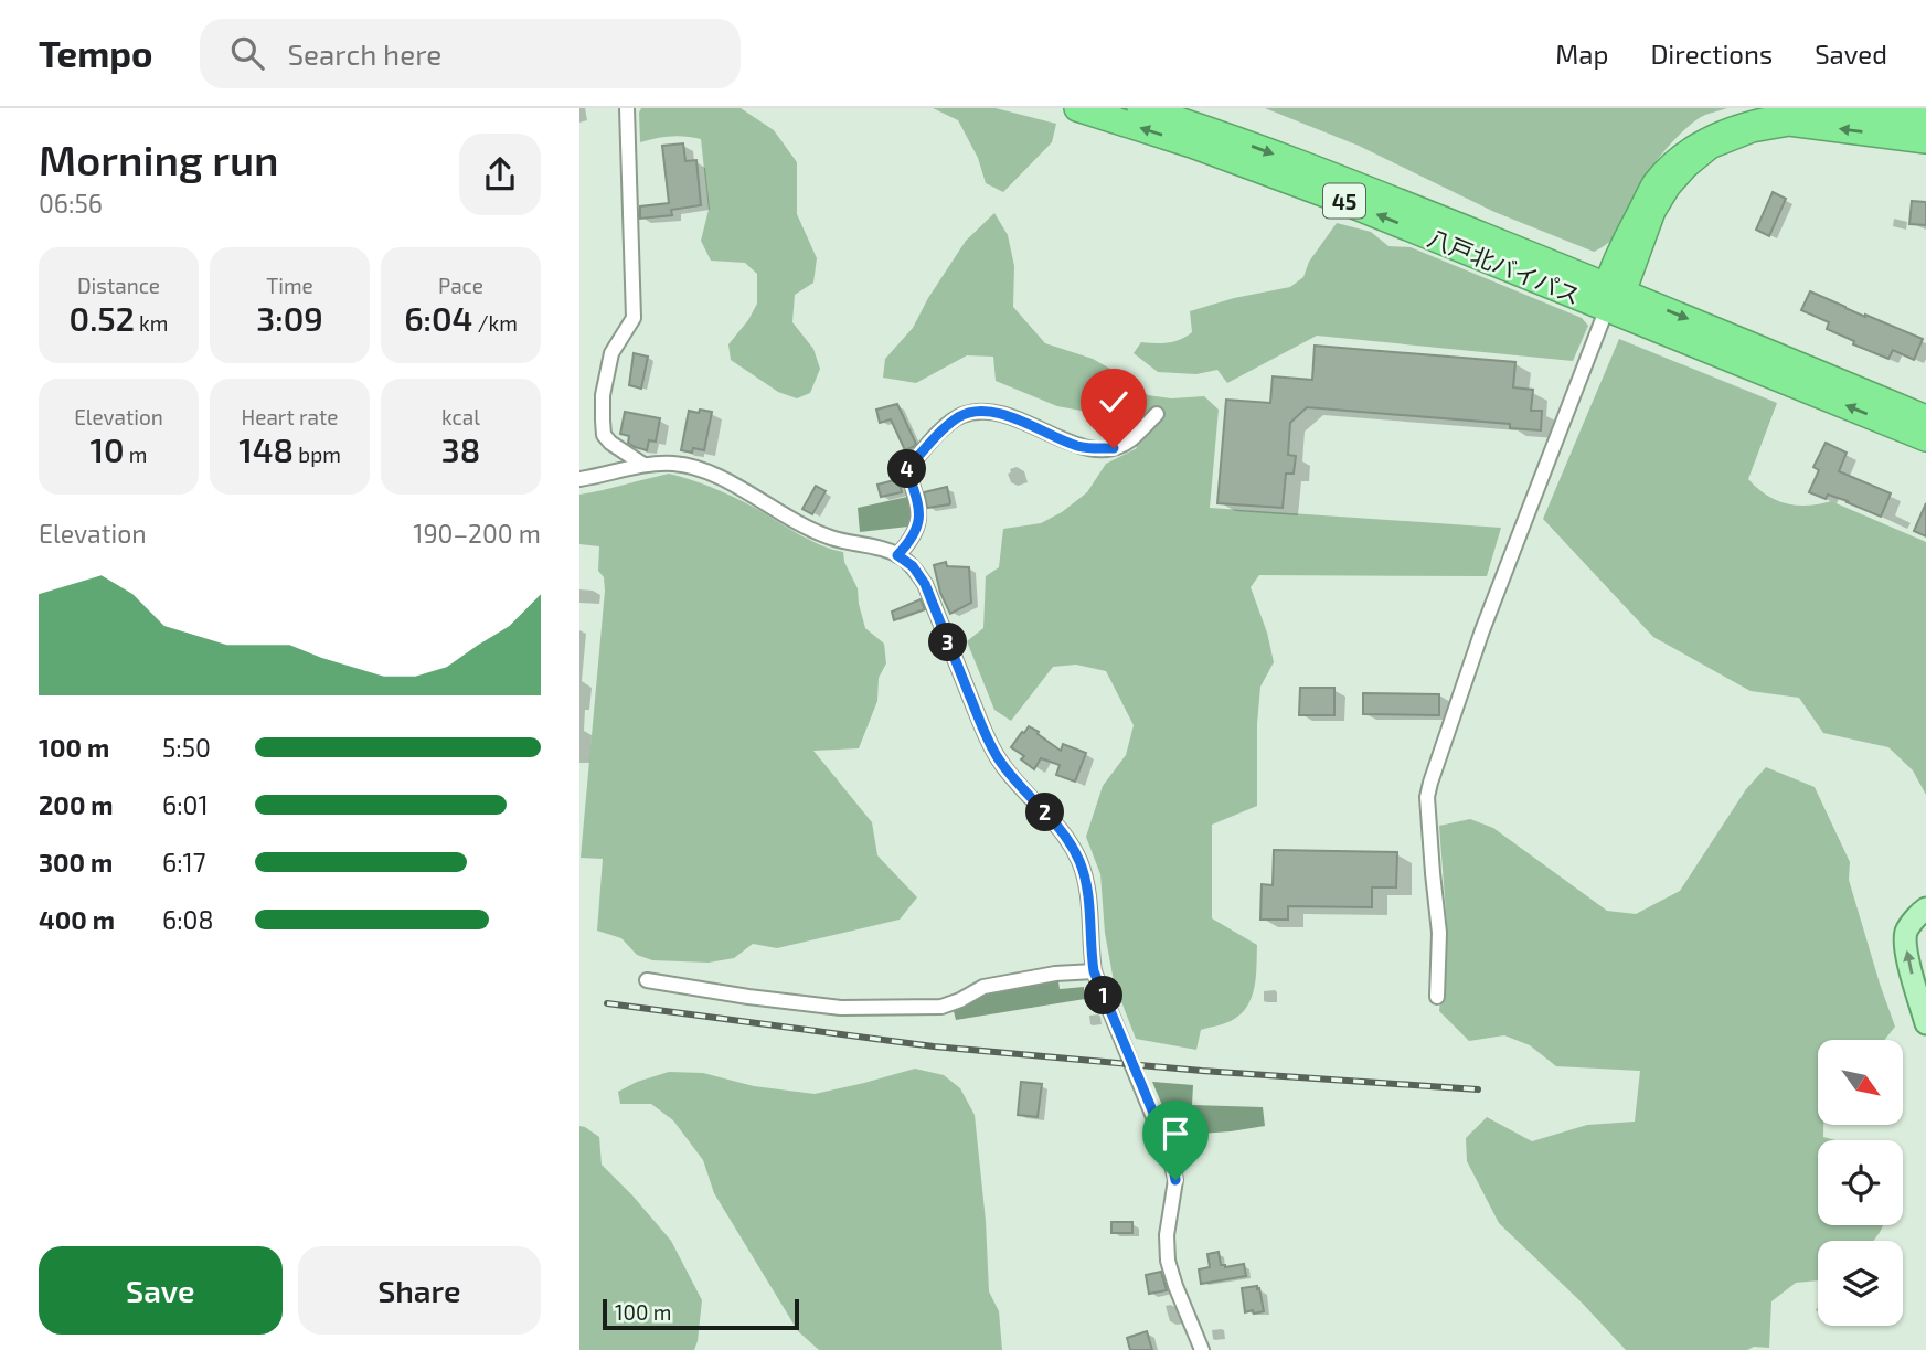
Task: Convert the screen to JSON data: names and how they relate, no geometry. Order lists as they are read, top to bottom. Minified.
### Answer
{"streets":{"highway":["45","八戸北バイパス"]},"scale_bar":"100 m","north":"bottom right","page":{"header":"Tempo","search":"Search here","nav":["Map","Directions","Saved"],"heading":["Morning run","06:56"],"stats":[["Distance","0.52 km"],["Time","3:09"],["Pace","6:04 /km"],["Elevation","10 m"],["Heart rate","148 bpm"],["kcal","38"]],"pins":["4","3","2","1"],"chart":["Elevation","190–200 m"],"list":[{"name":"100 m","note":"5:50"},{"name":"200 m","note":"6:01"},{"name":"300 m","note":"6:17"},{"name":"400 m","note":"6:08"}],"buttons":["Save","Share"],"scale":"100 m"}}
